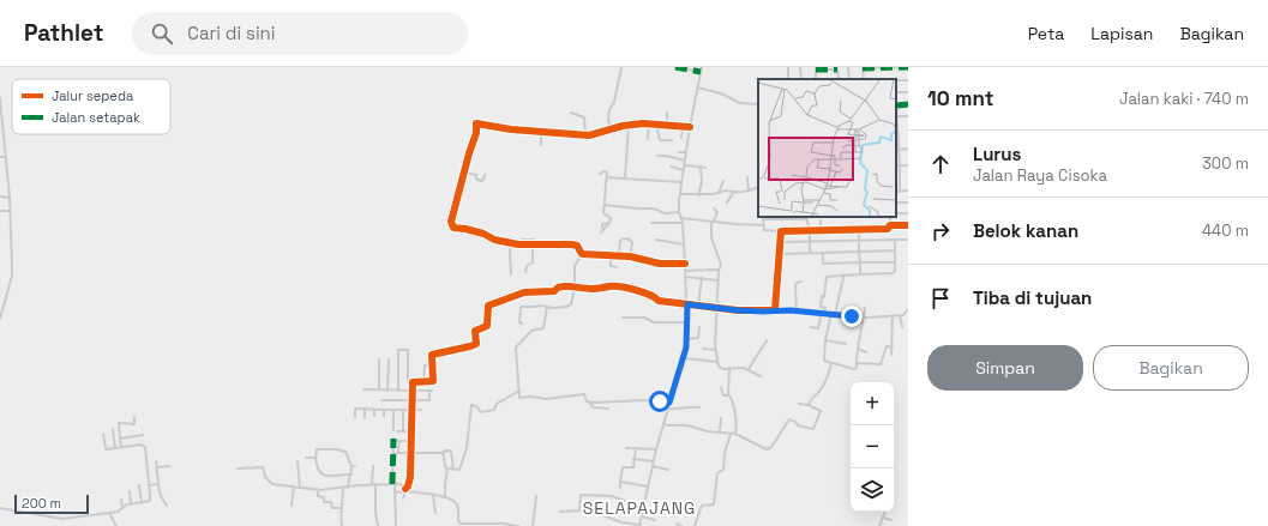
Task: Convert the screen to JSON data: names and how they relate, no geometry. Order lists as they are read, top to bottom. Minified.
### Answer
{"districts":["SELAPAJANG"],"legend":["Jalur sepeda","Jalan setapak"],"scale_bar":"200 m","page":{"header":"Pathlet","search":"Cari di sini","nav":["Peta","Lapisan","Bagikan"],"heading":["10 mnt","Jalan kaki · 740 m"],"list":[["Lurus","Jalan Raya Cisoka","300 m"],["Belok kanan","440 m"],"Tiba di tujuan"],"buttons":["Simpan","Bagikan"],"map_buttons":["+","−"],"scale":"200 m"}}
